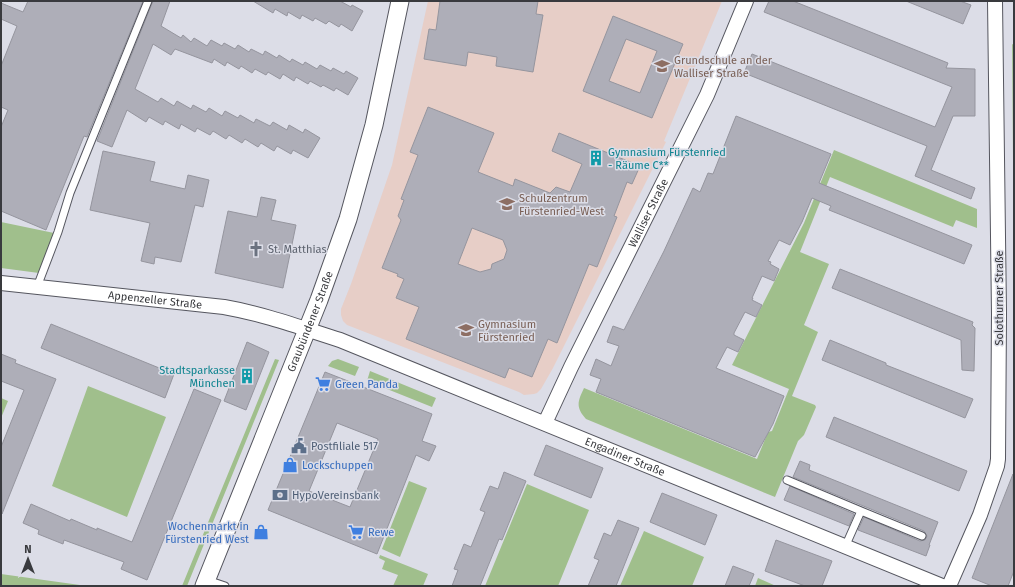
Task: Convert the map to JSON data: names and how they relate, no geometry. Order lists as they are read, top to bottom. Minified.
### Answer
{"streets":{"street":["Walliser Straße","Solothurner Straße","Appenzeller Straße","Graubündener Straße","Engadiner Straße"]},"crossings":[["Walliser Straße","Engadiner Straße"],["Appenzeller Straße","Graubündener Straße"],["Appenzeller Straße","Engadiner Straße"],["Graubündener Straße","Engadiner Straße"]],"places":{"school or university":["Grundschule an der Walliser Straße","Schulzentrum Fürstenried-West","Gymnasium Fürstenried"],"building":["Gymnasium Fürstenried - Räume C**","Stadtsparkasse München"],"church":["St. Matthias"],"supermarket":["Green Panda","Rewe"],"public building":["Postfiliale 517"],"shop":["Lockschuppen","Wochenmarkt in Fürstenried West"],"bank":["HypoVereinsbank"]},"north":"top"}
